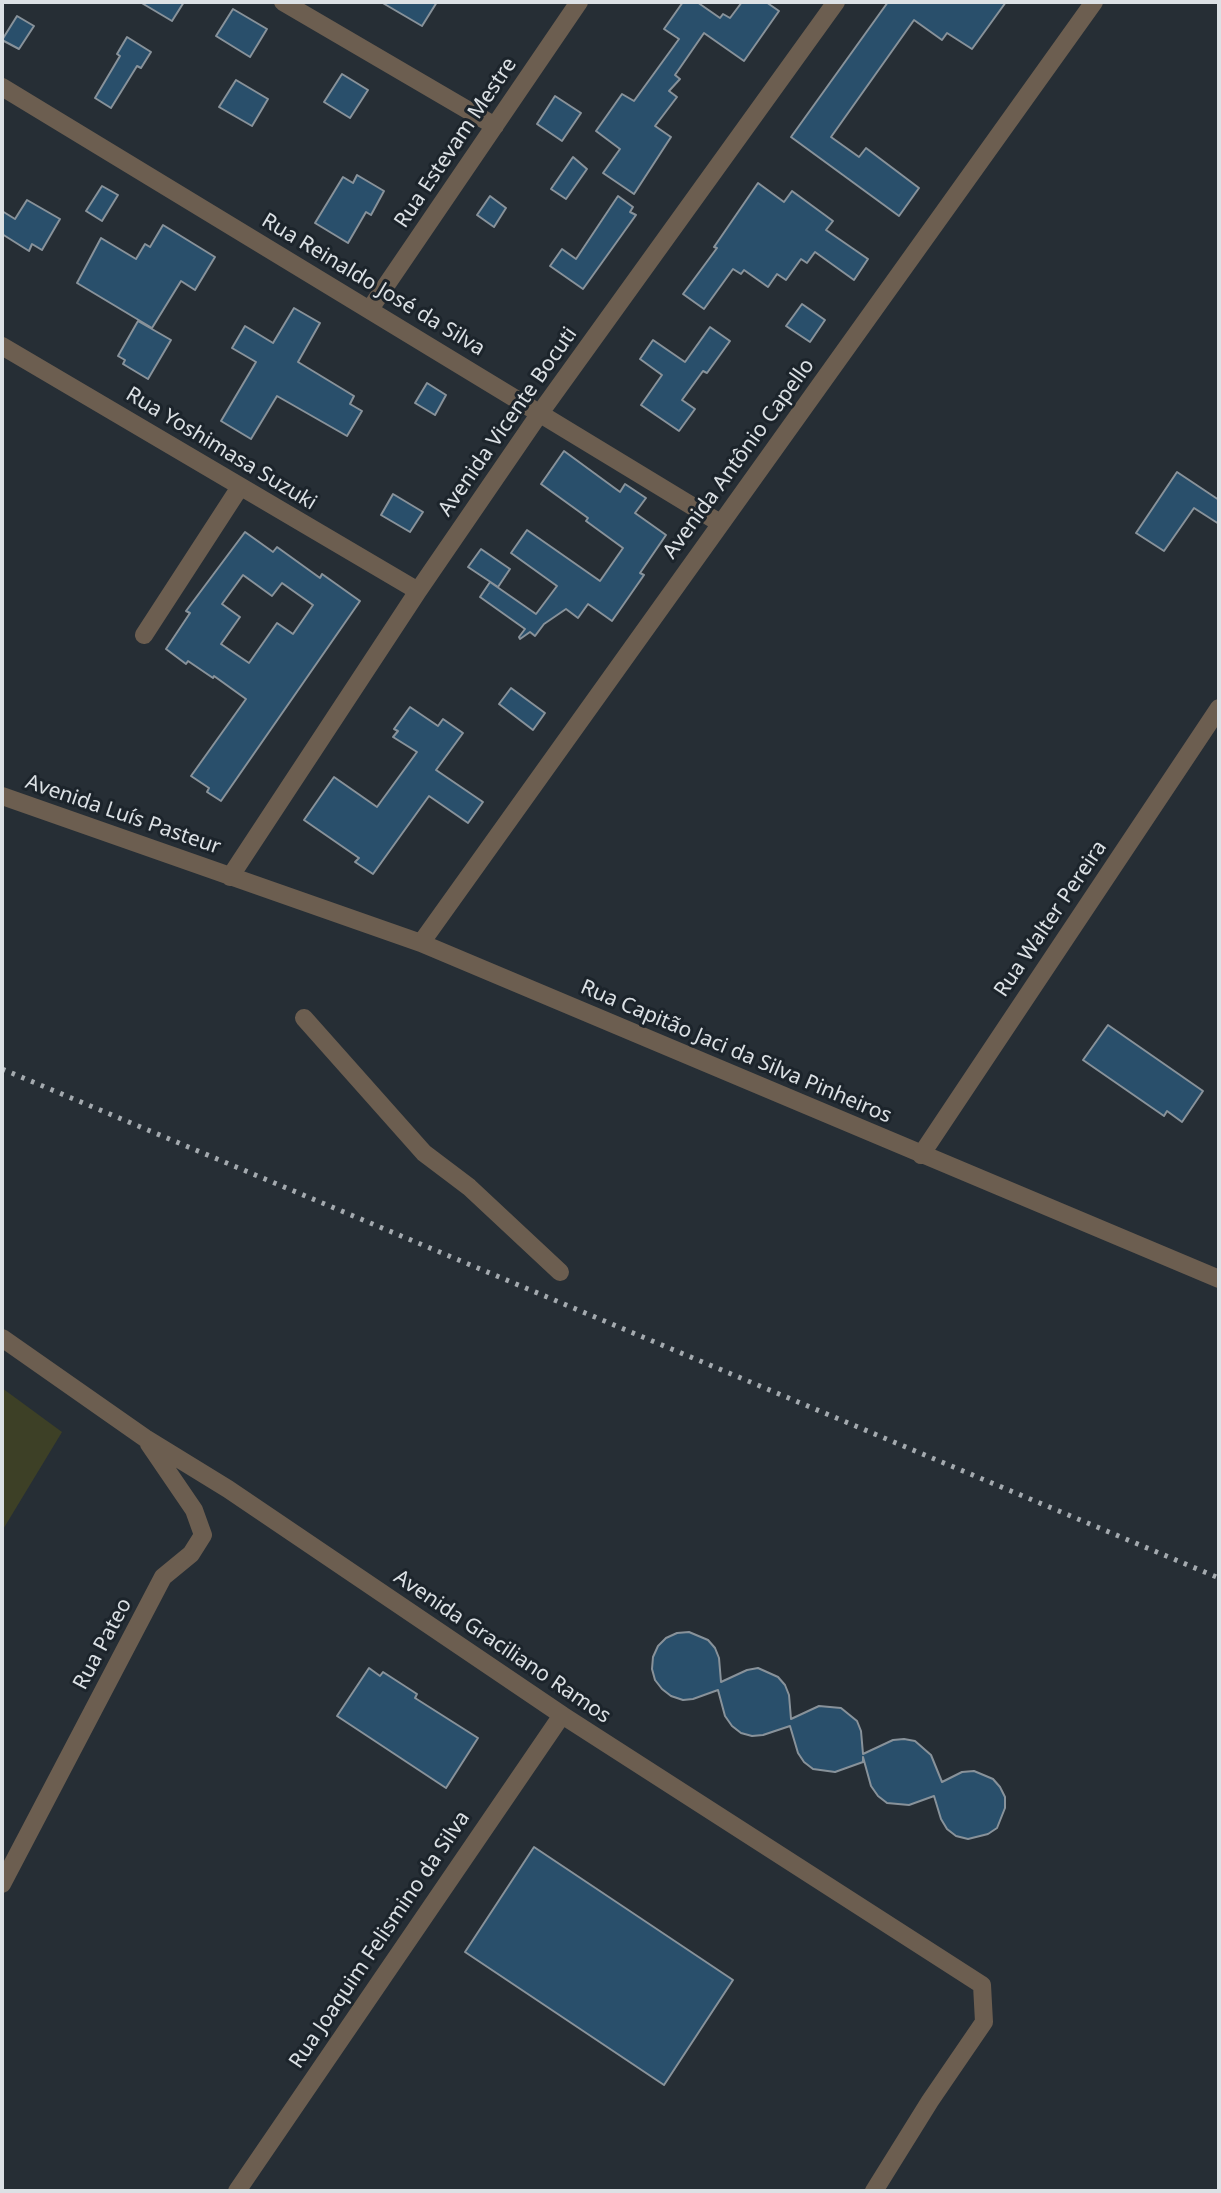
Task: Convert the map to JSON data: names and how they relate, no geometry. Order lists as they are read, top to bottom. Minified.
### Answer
{"streets":{"street":["Rua Estevam Mestre","Rua Reinaldo José da Silva","Avenida Vicente Bocuti","Rua Yoshimasa Suzuki","Avenida Antônio Capello","Avenida Luís Pasteur","Rua Walter Pereira","Rua Capitão Jaci da Silva Pinheiros","Rua Pateo","Avenida Graciliano Ramos","Rua Joaquim Felismino da Silva"]},"crossings":[["Rua Estevam Mestre","Rua Reinaldo José da Silva"],["Rua Reinaldo José da Silva","Avenida Vicente Bocuti"],["Rua Reinaldo José da Silva","Avenida Antônio Capello"],["Avenida Vicente Bocuti","Rua Yoshimasa Suzuki"],["Avenida Vicente Bocuti","Avenida Luís Pasteur"],["Avenida Vicente Bocuti","Rua Capitão Jaci da Silva Pinheiros"],["Avenida Antônio Capello","Rua Capitão Jaci da Silva Pinheiros"],["Avenida Luís Pasteur","Rua Capitão Jaci da Silva Pinheiros"],["Rua Walter Pereira","Rua Capitão Jaci da Silva Pinheiros"],["Rua Pateo","Avenida Graciliano Ramos"],["Avenida Graciliano Ramos","Rua Joaquim Felismino da Silva"]]}
